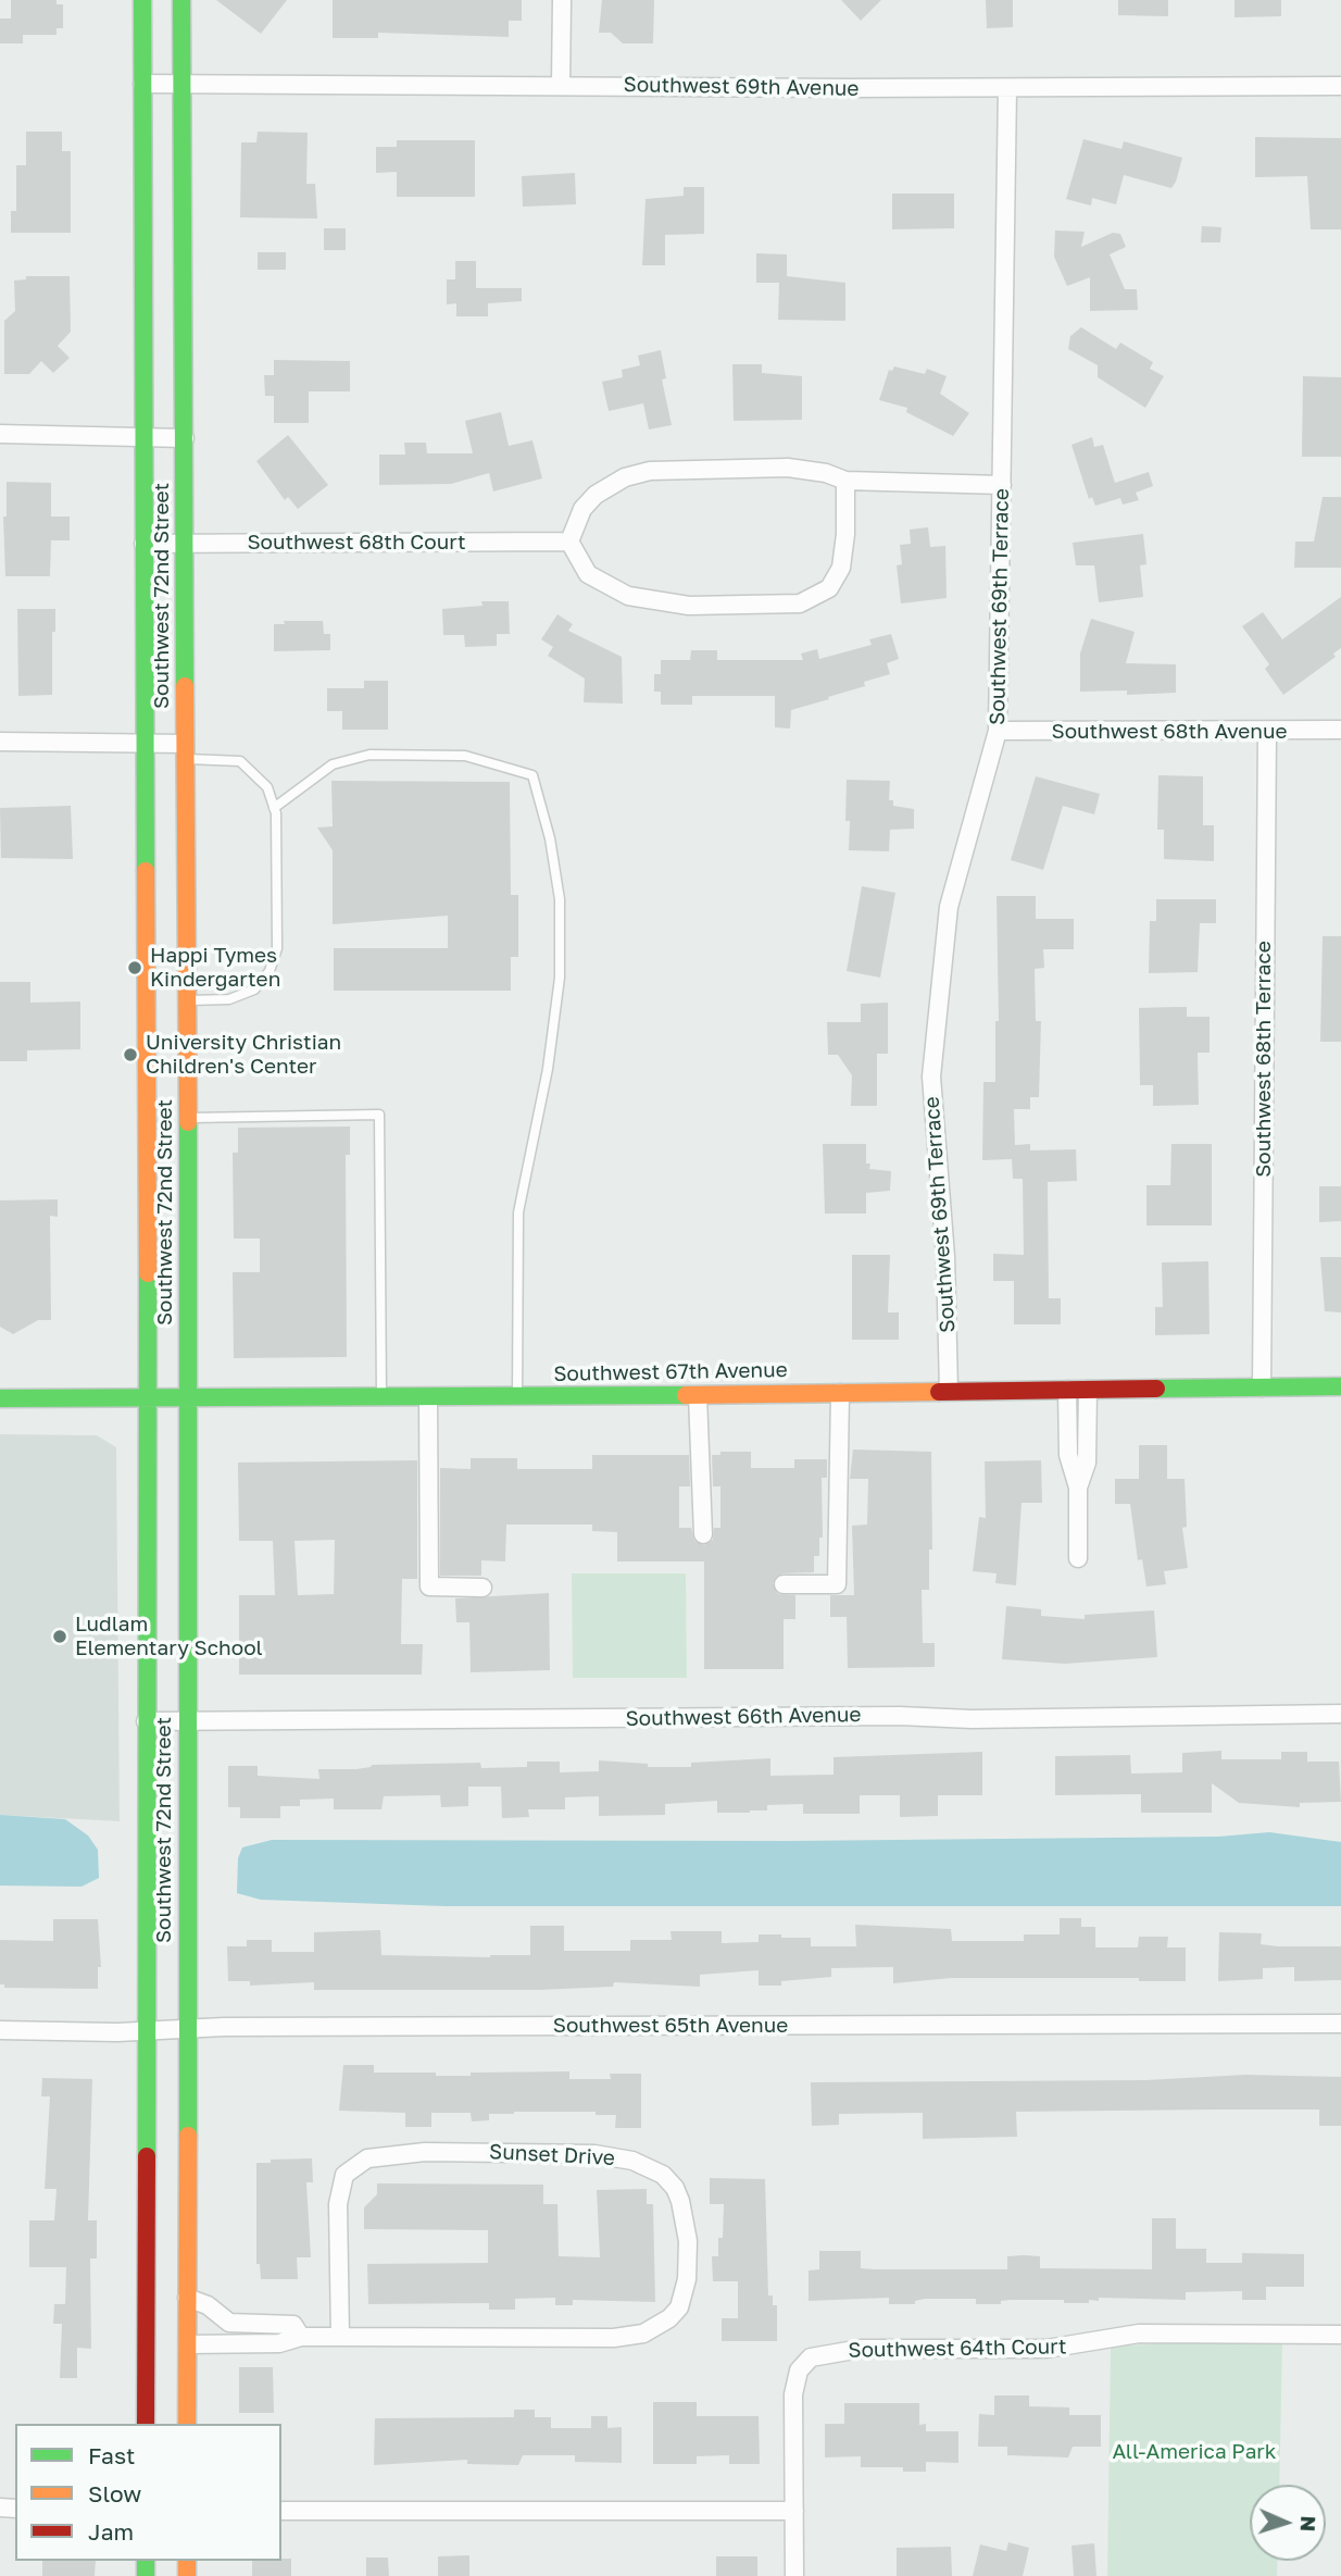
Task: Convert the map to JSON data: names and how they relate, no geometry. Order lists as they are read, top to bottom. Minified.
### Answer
{"streets":{"main road":["Southwest 72nd Street","Southwest 67th Avenue"],"street":["Southwest 69th Avenue","Southwest 68th Court","Southwest 69th Terrace","Southwest 68th Avenue","Southwest 68th Terrace","Southwest 66th Avenue","Southwest 65th Avenue","Sunset Drive","Southwest 64th Court"]},"crossings":[["Southwest 69th Avenue","Southwest 72nd Street"],["Southwest 69th Avenue","Southwest 69th Terrace"],["Southwest 68th Court","Southwest 72nd Street"],["Southwest 72nd Street","Southwest 67th Avenue"],["Southwest 72nd Street","Southwest 66th Avenue"],["Southwest 72nd Street","Southwest 65th Avenue"],["Southwest 69th Terrace","Southwest 68th Avenue"],["Southwest 69th Terrace","Southwest 67th Avenue"],["Southwest 68th Avenue","Southwest 68th Terrace"],["Southwest 68th Terrace","Southwest 67th Avenue"]],"parks":["All-America Park"],"places":["Happi Tymes Kindergarten","University Christian Children's Center","Ludlam Elementary School"],"legend":["Fast","Slow","Jam"],"north":"right"}
